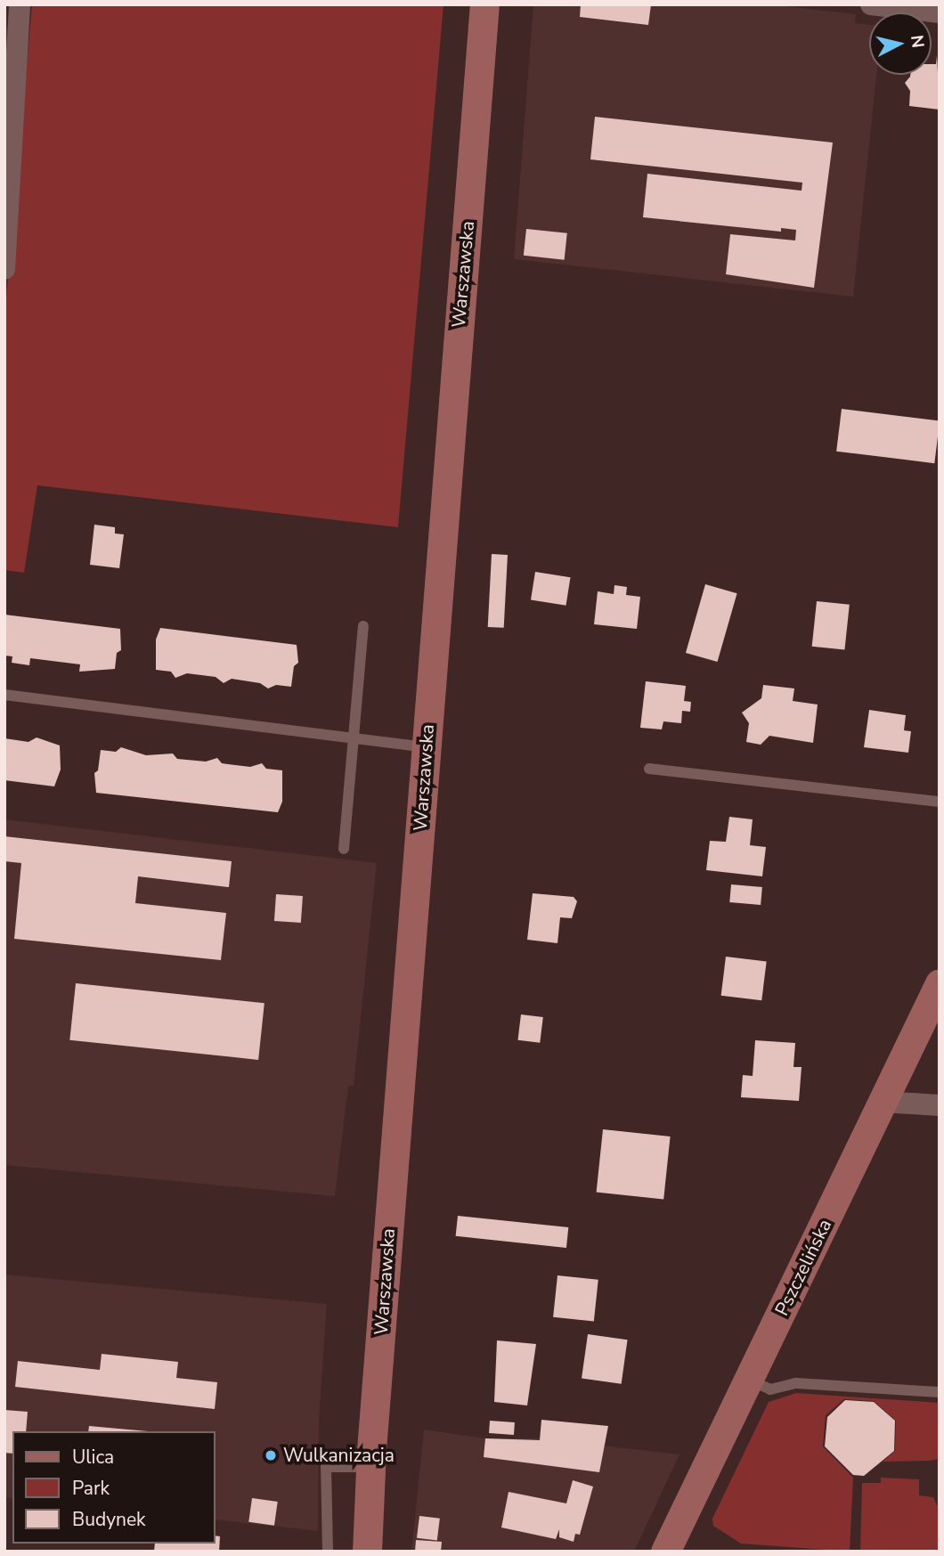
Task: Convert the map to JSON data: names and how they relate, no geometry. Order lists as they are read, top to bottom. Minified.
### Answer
{"streets":{"main road":["Warszawska","Pszczelińska"]},"places":["Wulkanizacja"],"legend":["Ulica","Park","Budynek"],"north":"right"}
